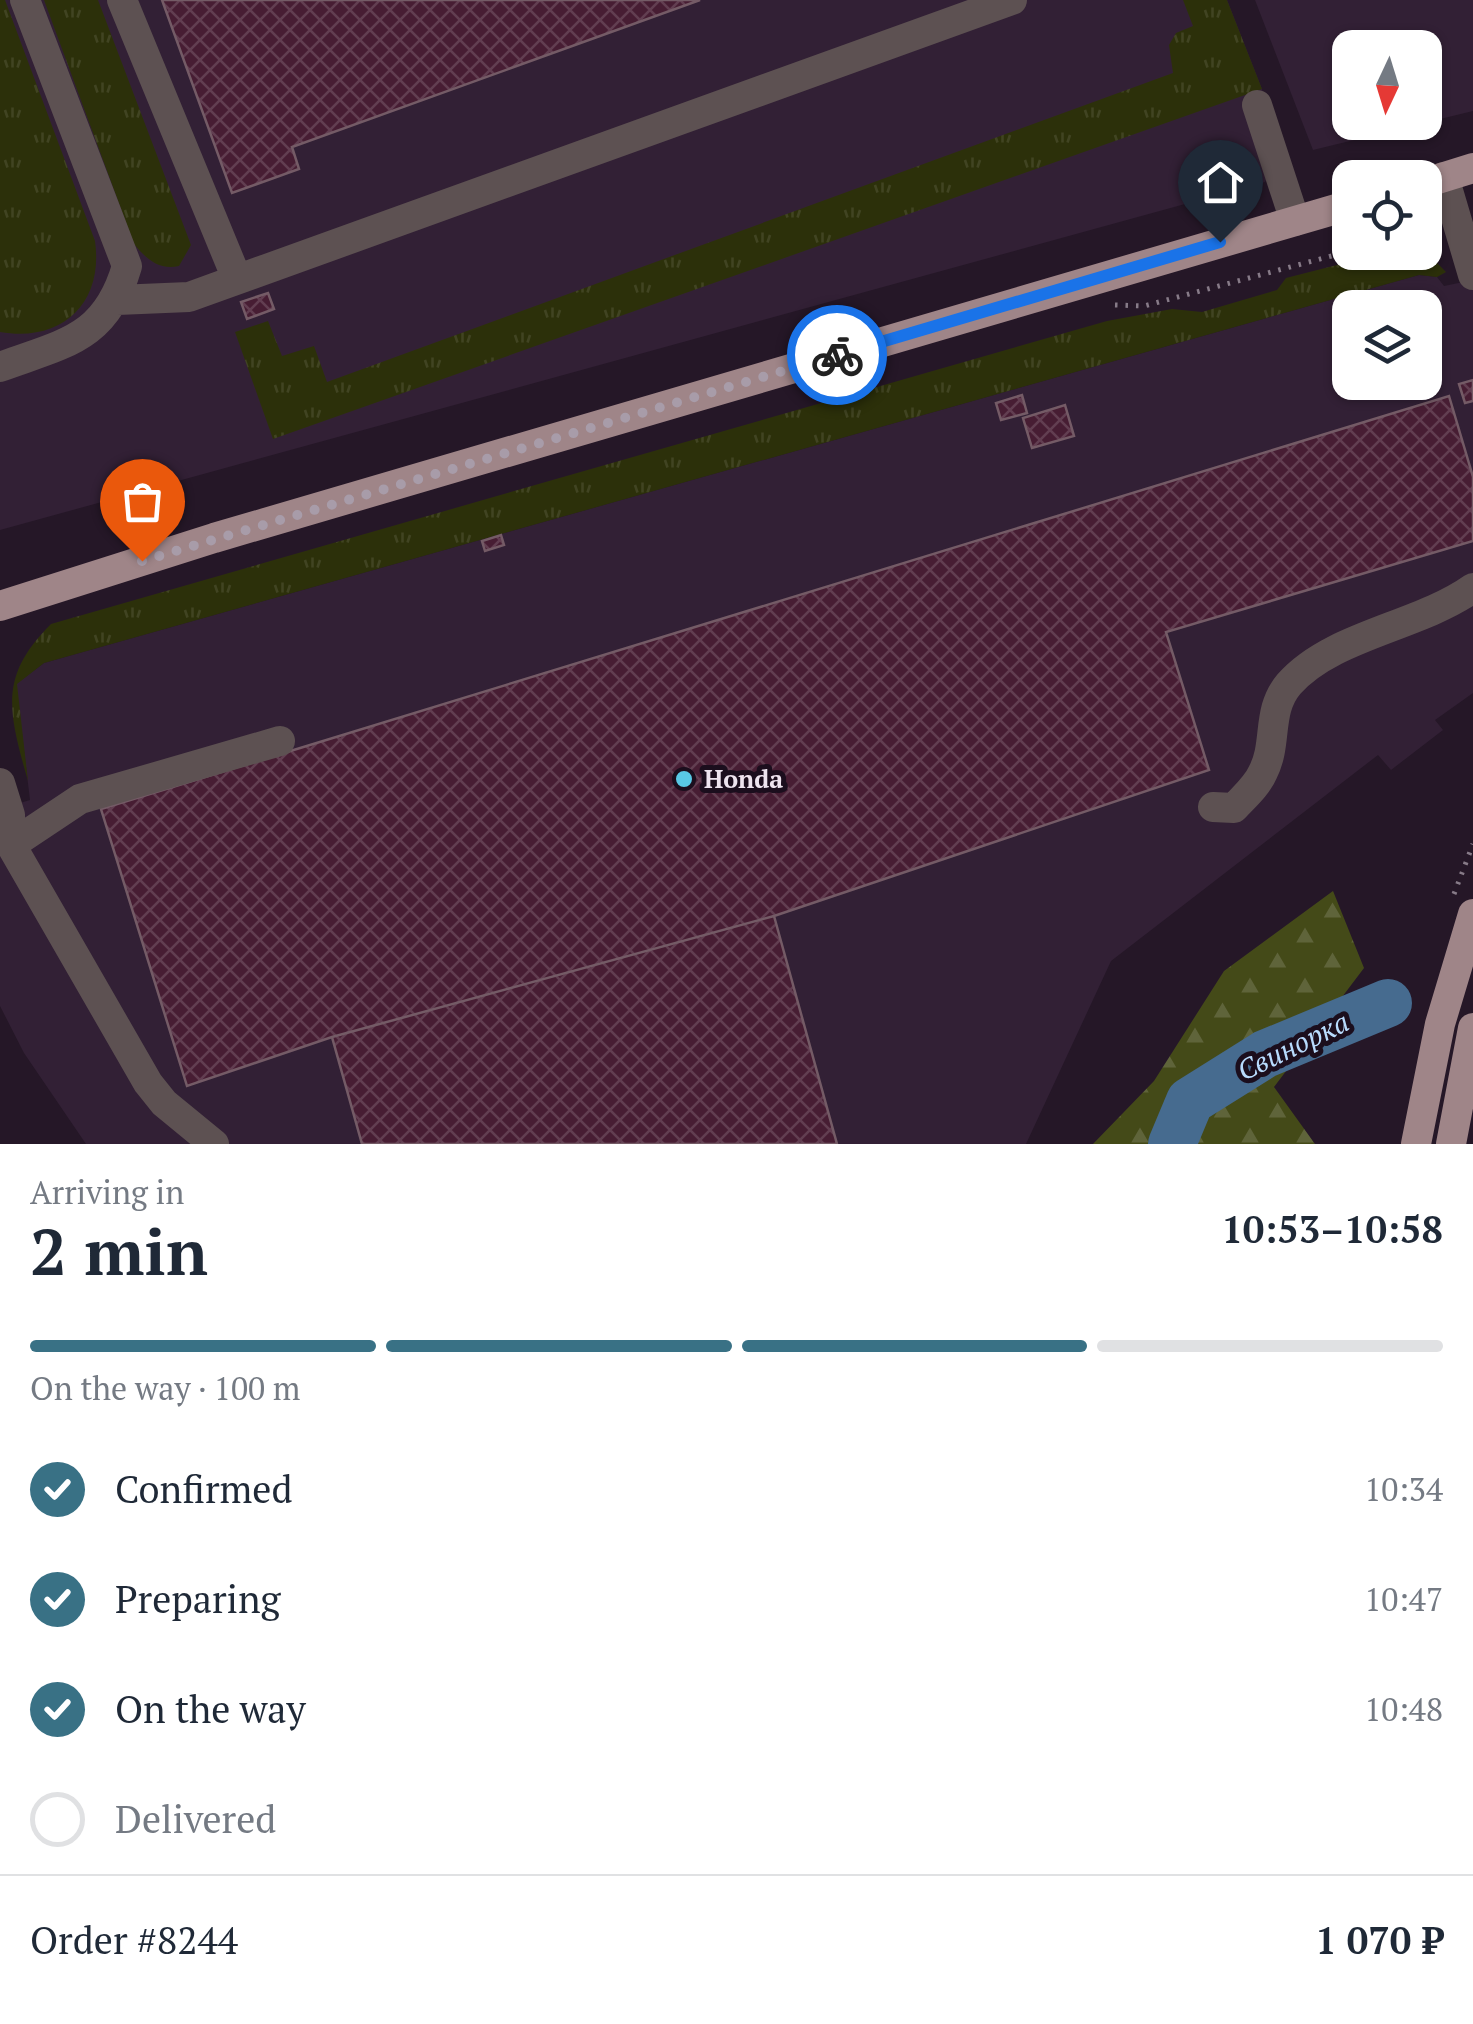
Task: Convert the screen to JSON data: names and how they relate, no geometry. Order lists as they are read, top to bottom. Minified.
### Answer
{"water":["Свинорка"],"places":["Honda"],"north":"bottom","page":{"heading":["2 min","Arriving in","10:53–10:58"],"panel":["Order #8244","1 070 ₽"],"bar":"On the way · 100 m","list":[["Confirmed","10:34"],["Preparing","10:47"],["On the way","10:48"],"Delivered"]}}
